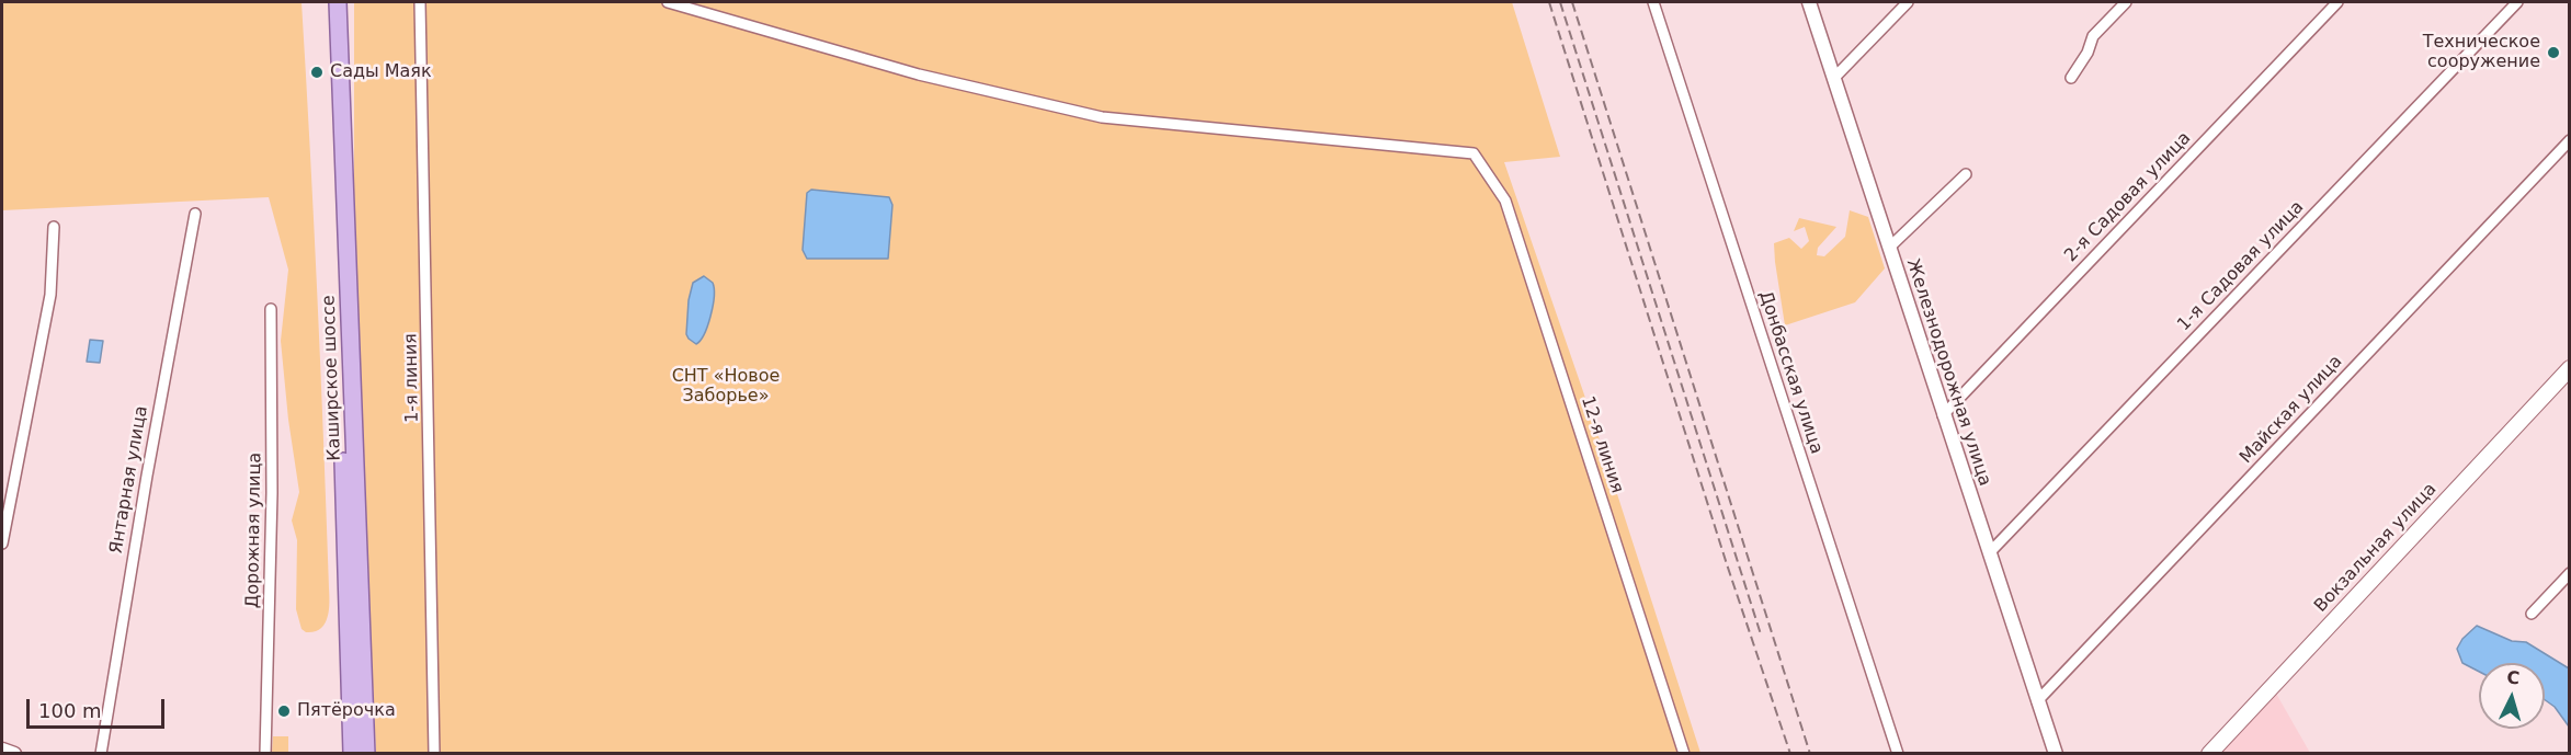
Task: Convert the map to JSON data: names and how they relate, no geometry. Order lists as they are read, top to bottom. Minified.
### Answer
{"streets":{"main road":["Каширское шоссе","Вокзальная улица"],"street":["2-я Садовая улица","1-я Садовая улица","Донбасская улица","Железнодорожная улица","1-я линия","Майская улица","12-я линия","Янтарная улица","Дорожная улица"]},"crossings":[["2-я Садовая улица","Железнодорожная улица"],["1-я Садовая улица","Железнодорожная улица"],["Железнодорожная улица","Майская улица"]],"parks":["СНТ «Новое Заборье»"],"places":["Техническое сооружение","Сады Маяк","Пятёрочка"],"scale_bar":"100 m","north":"top"}
